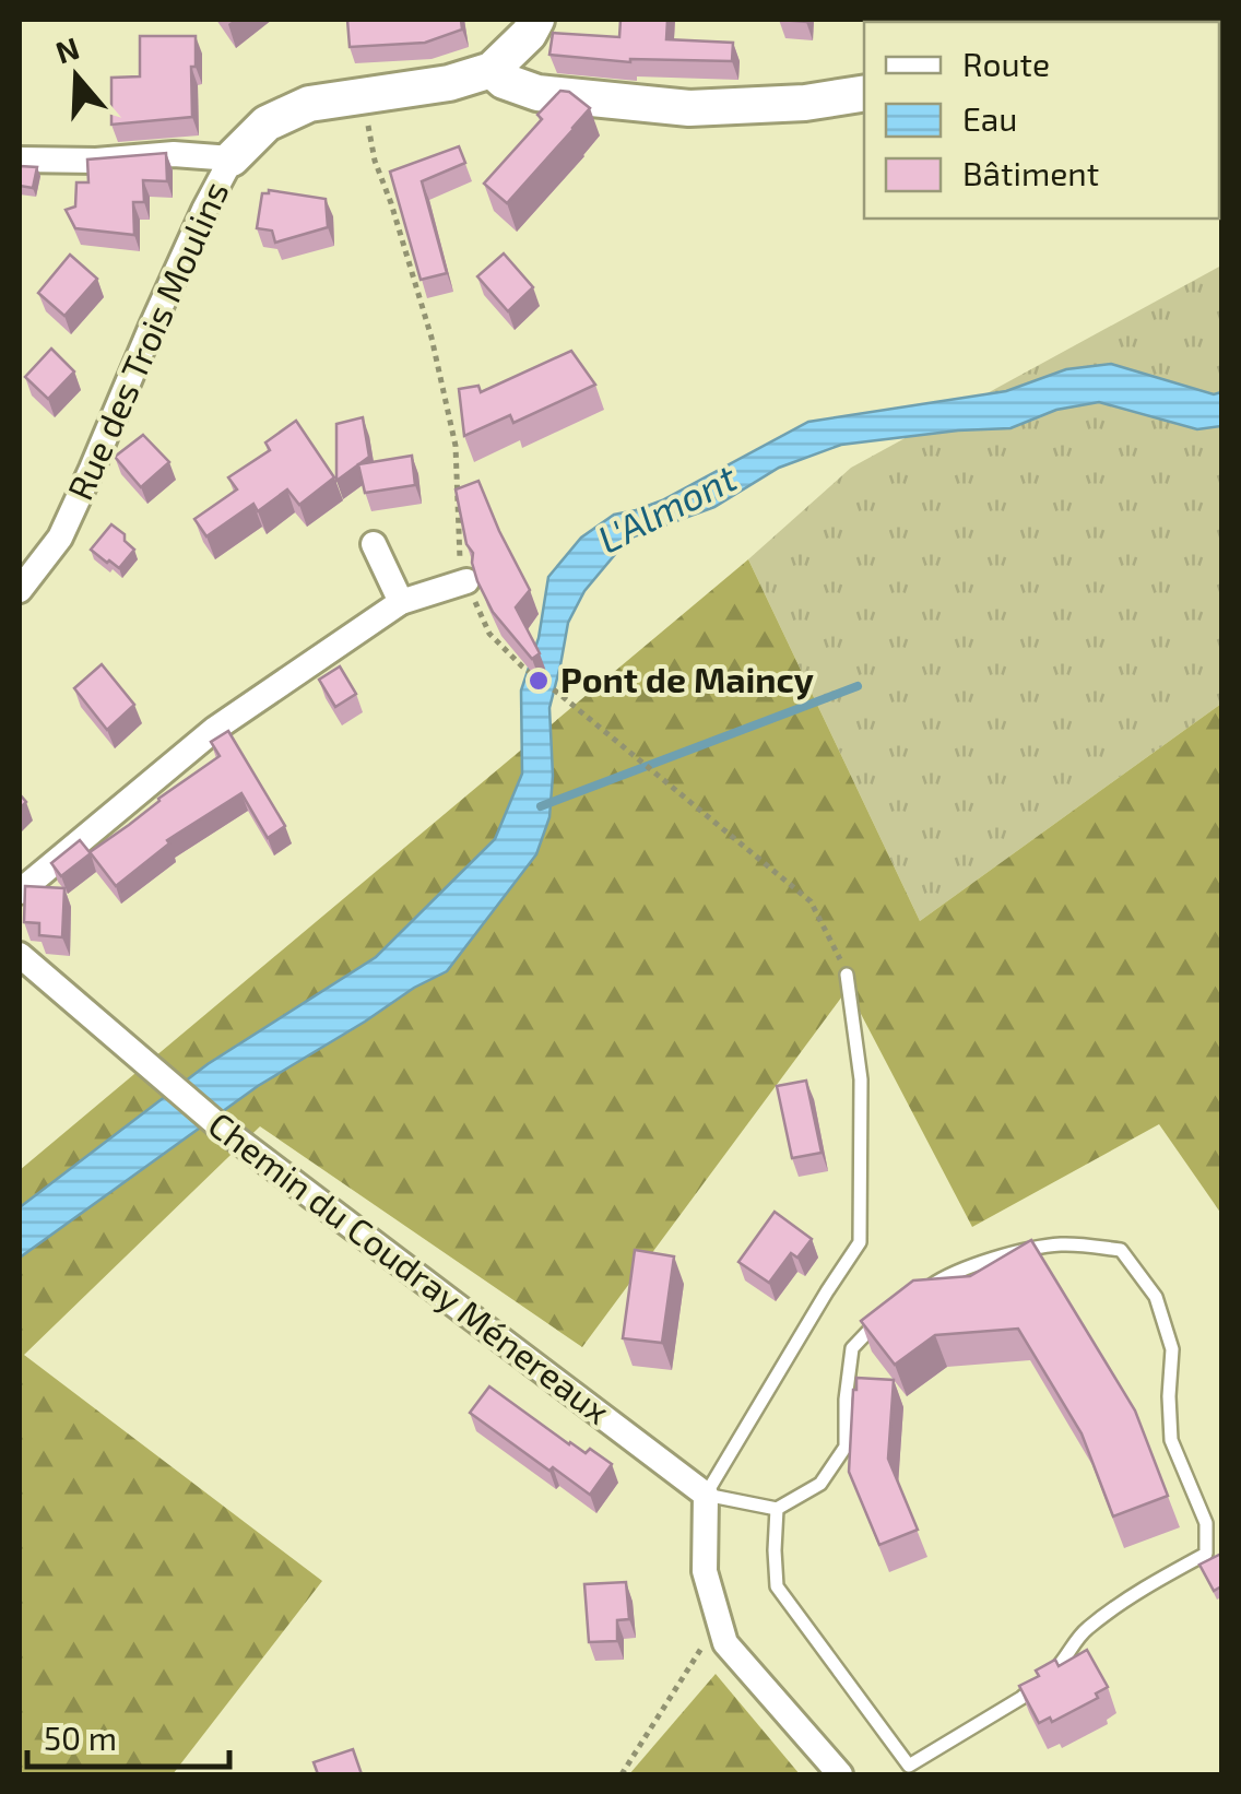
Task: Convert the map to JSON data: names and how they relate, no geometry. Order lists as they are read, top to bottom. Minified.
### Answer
{"streets":{"street":["Rue des Trois Moulins","Chemin du Coudray Ménereaux"]},"water":["L'Almont"],"places":["Pont de Maincy"],"legend":["Route","Eau","Bâtiment"],"scale_bar":"50 m","north":"top"}
